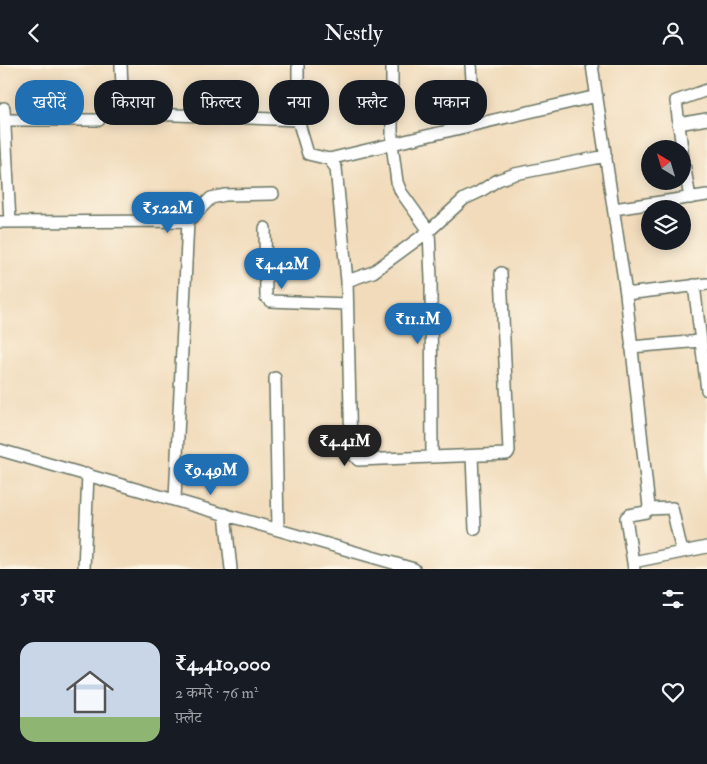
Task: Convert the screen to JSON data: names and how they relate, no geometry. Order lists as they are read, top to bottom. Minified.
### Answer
{"north":"top left","page":{"header":"Nestly","chip":["खरीदें","किराया","फ़िल्टर","नया","फ़्लैट","मकान"],"price":["₹5.22M","₹4.42M","₹11.1M","₹4.41M","₹9.49M"],"heading":"5 घर","list":[{"name":"₹4,410,000","note":"2 कमरे · 76 m² · फ़्लैट"}]}}
